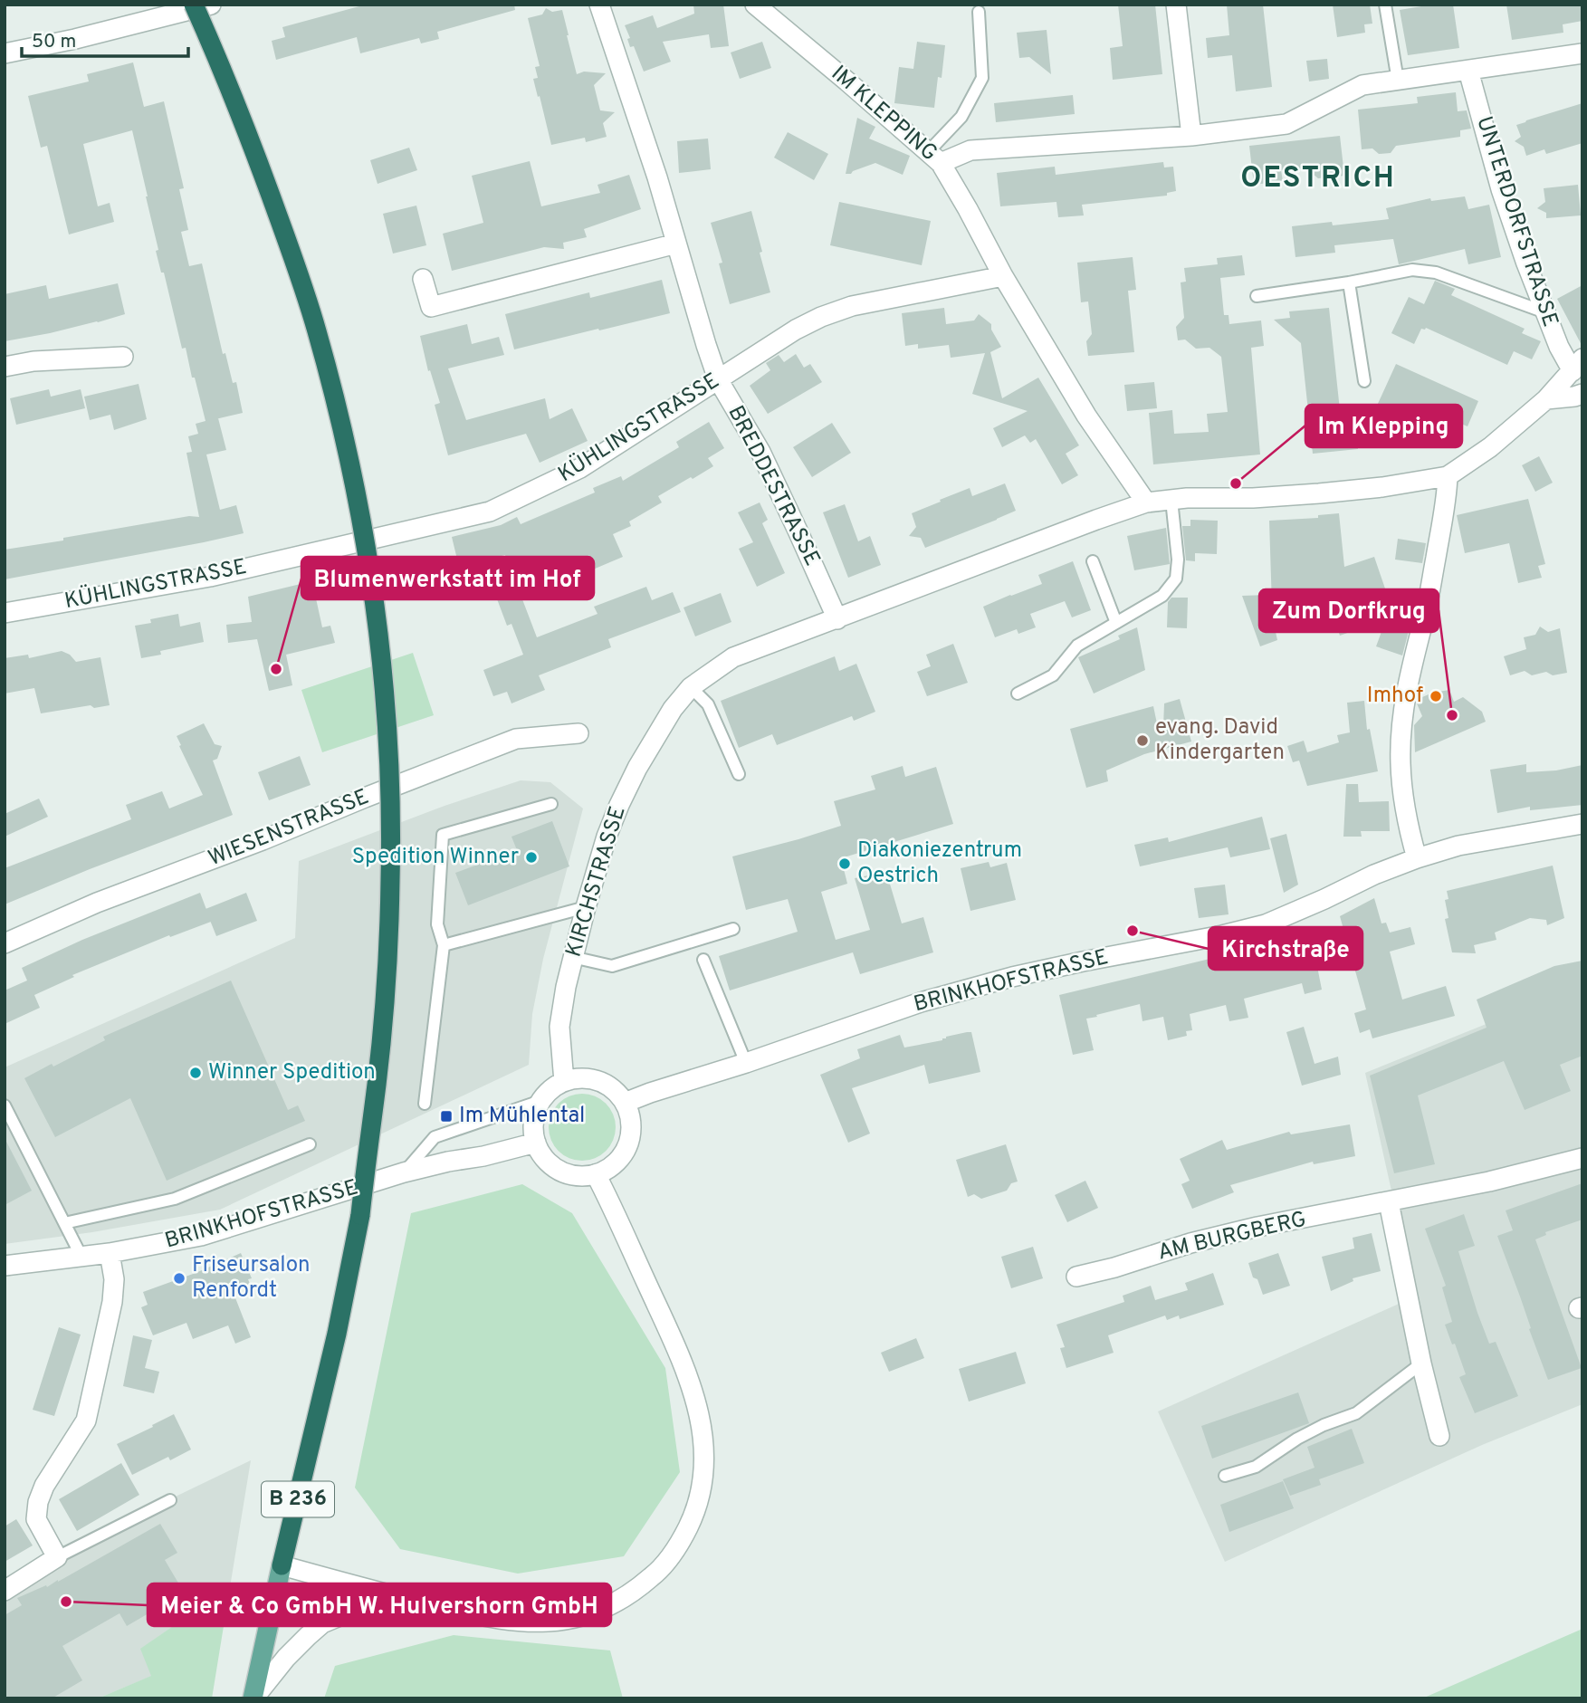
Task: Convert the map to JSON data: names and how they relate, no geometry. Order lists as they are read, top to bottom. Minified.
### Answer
{"streets":{"highway":["B 236"],"street":["IM KLEPPING","UNTERDORFSTRASSE","KÜHLINGSTRASSE","BREDDESTRASSE","WIESENSTRASSE","KIRCHSTRASSE","BRINKHOFSTRASSE","AM BURGBERG"]},"crossings":[["IM KLEPPING","KÜHLINGSTRASSE"],["IM KLEPPING","KIRCHSTRASSE"],["UNTERDORFSTRASSE","KIRCHSTRASSE"],["KÜHLINGSTRASSE","BREDDESTRASSE"],["BREDDESTRASSE","KIRCHSTRASSE"],["KIRCHSTRASSE","BRINKHOFSTRASSE"]],"districts":["OESTRICH"],"places":{"other":["Im Klepping","Blumenwerkstatt im Hof","Imhof","Zum Dorfkrug","evang. David Kindergarten","Spedition Winner","Diakoniezentrum Oestrich","Kirchstraße","Winner Spedition","Friseursalon Renfordt","Meier & Co GmbH W. Hulvershorn GmbH"],"transit":["Im Mühlental"]},"scale_bar":"50 m"}
